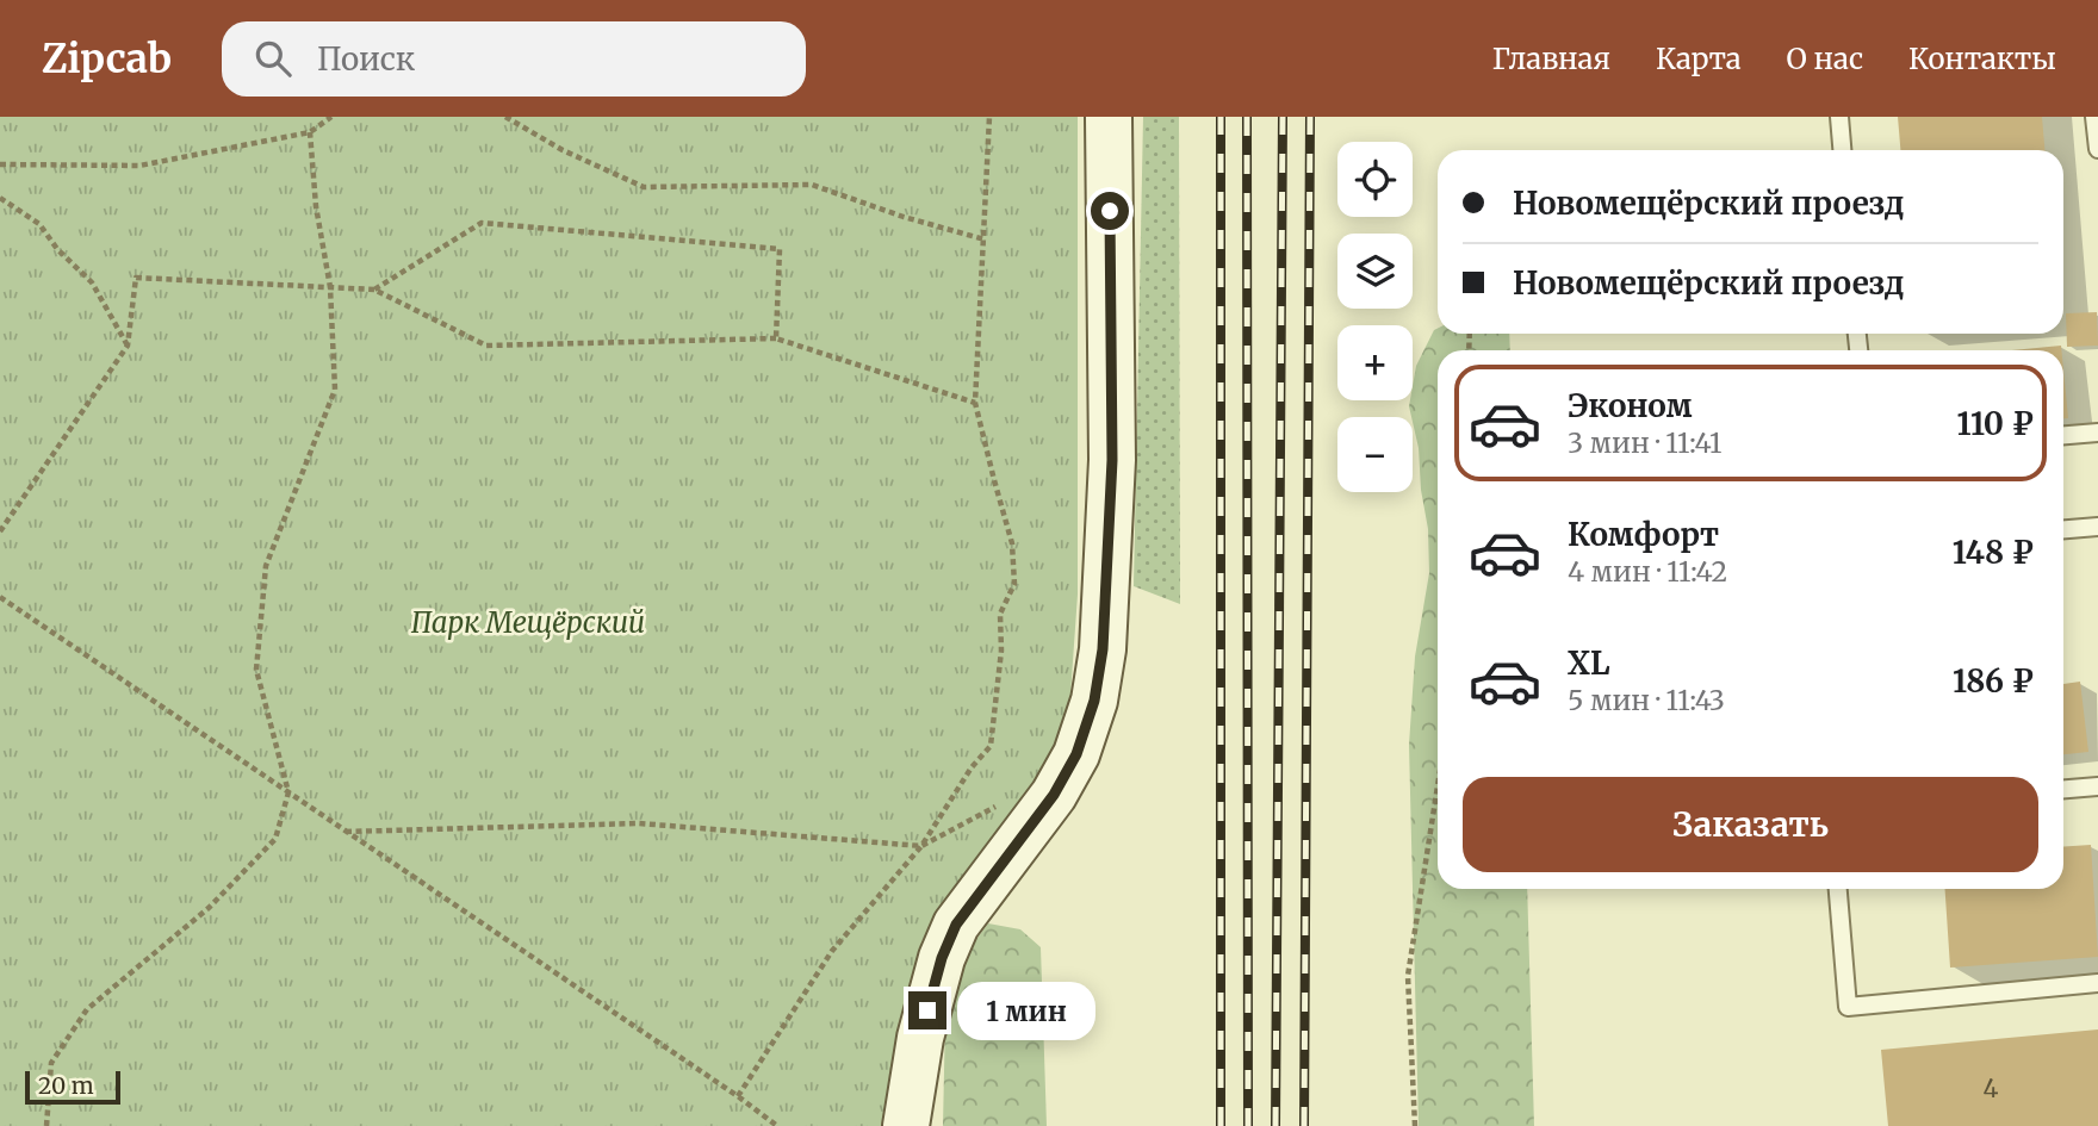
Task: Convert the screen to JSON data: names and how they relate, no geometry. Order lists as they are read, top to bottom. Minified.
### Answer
{"parks":["Парк Мещёрский"],"house_numbers":["4"],"scale_bar":"20 m","page":{"header":"Zipcab","search":"Поиск","nav":["Главная","Карта","О нас","Контакты"],"map_buttons":["+","−"],"banner":["Новомещёрский проезд","Новомещёрский проезд"],"list":[{"name":"Эконом","note":"3 мин · 11:41","value":"110 ₽"},{"name":"Комфорт","note":"4 мин · 11:42","value":"148 ₽"},{"name":"XL","note":"5 мин · 11:43","value":"186 ₽"}],"buttons":"Заказать","bubble":"1 мин","scale":"20 m"}}
